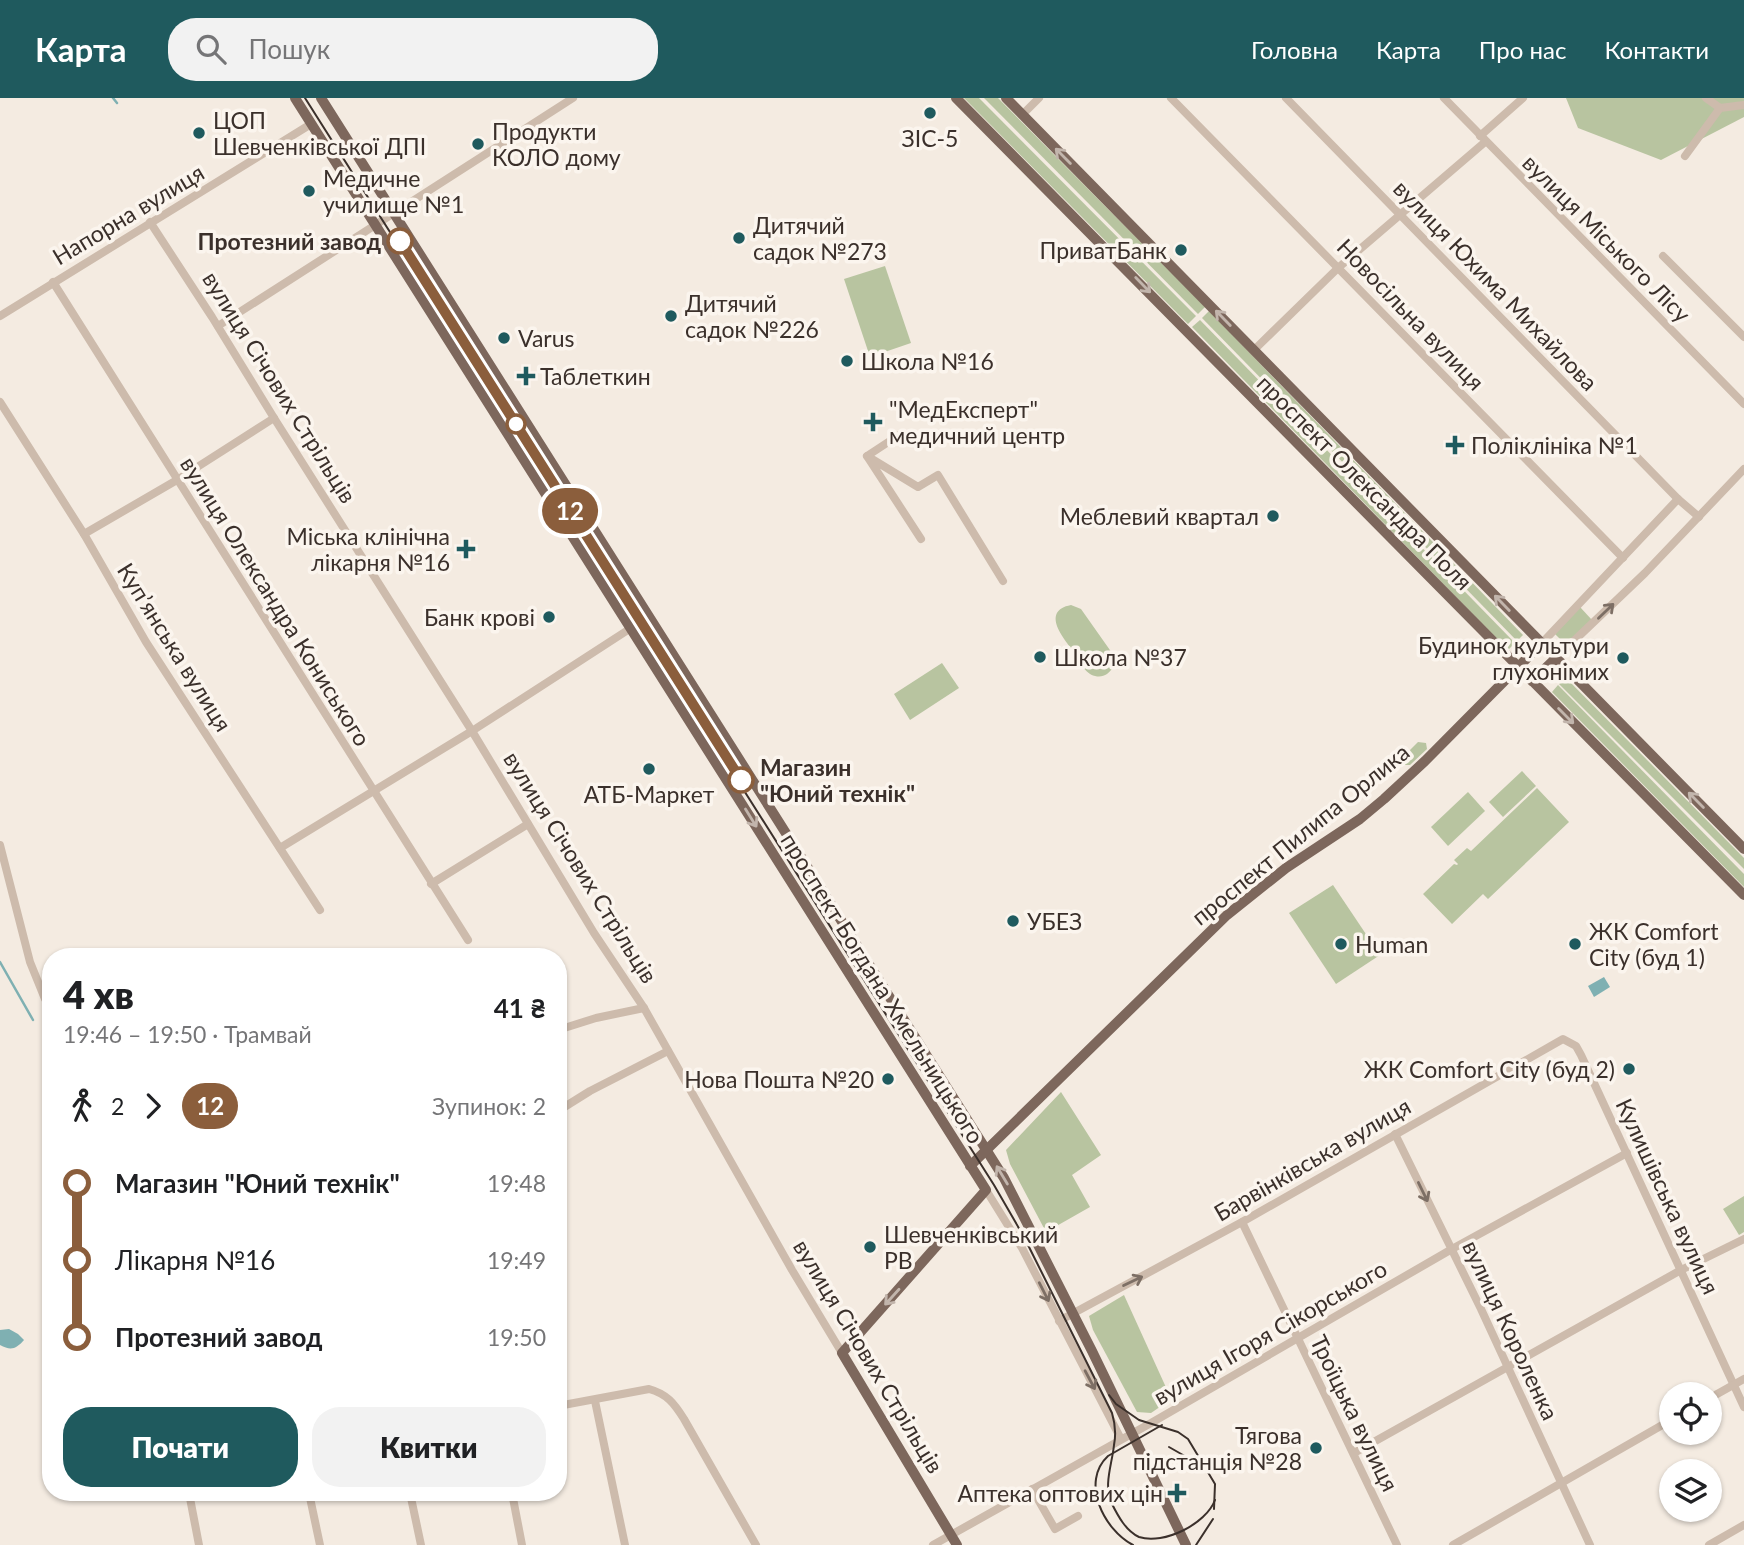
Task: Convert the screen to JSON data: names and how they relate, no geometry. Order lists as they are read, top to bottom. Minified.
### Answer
{"streets":{"main road":["вулиця Січових Стрільців","проспект Олександра Поля","проспект Пилипа Орлика","проспект Богдана Хмельницького"],"street":["Напорна вулиця","вулиця Міського Лісу","вулиця Юхима Михайлова","Новосільна вулиця","вулиця Олександра Кониського","Купʼянська вулиця","Барвінківська вулиця","Кулишівська вулиця","вулиця Короленка","вулиця Ігоря Сікорського","Троїцька вулиця"]},"crossings":[["Напорна вулиця","вулиця Січових Стрільців"],["Напорна вулиця","вулиця Олександра Кониського"],["Напорна вулиця","проспект Богдана Хмельницького"],["вулиця Січових Стрільців","вулиця Ігоря Сікорського"],["проспект Олександра Поля","проспект Пилипа Орлика"],["проспект Пилипа Орлика","проспект Богдана Хмельницького"],["проспект Богдана Хмельницького","Барвінківська вулиця"],["проспект Богдана Хмельницького","вулиця Ігоря Сікорського"],["Барвінківська вулиця","Кулишівська вулиця"],["Барвінківська вулиця","вулиця Короленка"],["Барвінківська вулиця","Троїцька вулиця"],["Кулишівська вулиця","вулиця Ігоря Сікорського"],["вулиця Короленка","вулиця Ігоря Сікорського"],["вулиця Ігоря Сікорського","Троїцька вулиця"]],"places":{"other":["ЗІС-5","ЦОП Шевченківської ДПІ","Продукти КОЛО дому","Медичне училище №1","Дитячий садок №273","Протезний завод","ПриватБанк","Дитячий садок №226","Varus","Школа №16","Меблевий квартал","Банк крові","Школа №37","Будинок культури глухонімих","АТБ-Маркет","Магазин \"Юний технік\"","УБЕЗ","Human","ЖК Comfort City (буд 1)","ЖК Comfort City (буд 2)","Нова Пошта №20","Шевченківський РВ","Тягова пiдстанцiя №28"],"health":["Таблеткин","\"МедЕксперт\" медичний центр","Поліклініка №1","Міська клінічна лікарня №16","Аптека оптових цін"]},"lines":["tram line 12"],"page":{"header":"Карта","search":"Пошук","nav":["Головна","Карта","Про нас","Контакти"],"on_map":"12","heading":["4 хв","19:46 – 19:50 · Трамвай","41 ₴"],"legs":["2","12","Зупинок: 2"],"list":[{"name":"Магазин \"Юний технік\"","value":"19:48"},{"name":"Лікарня №16","value":"19:49"},{"name":"Протезний завод","value":"19:50"}],"buttons":["Почати","Квитки"]}}
